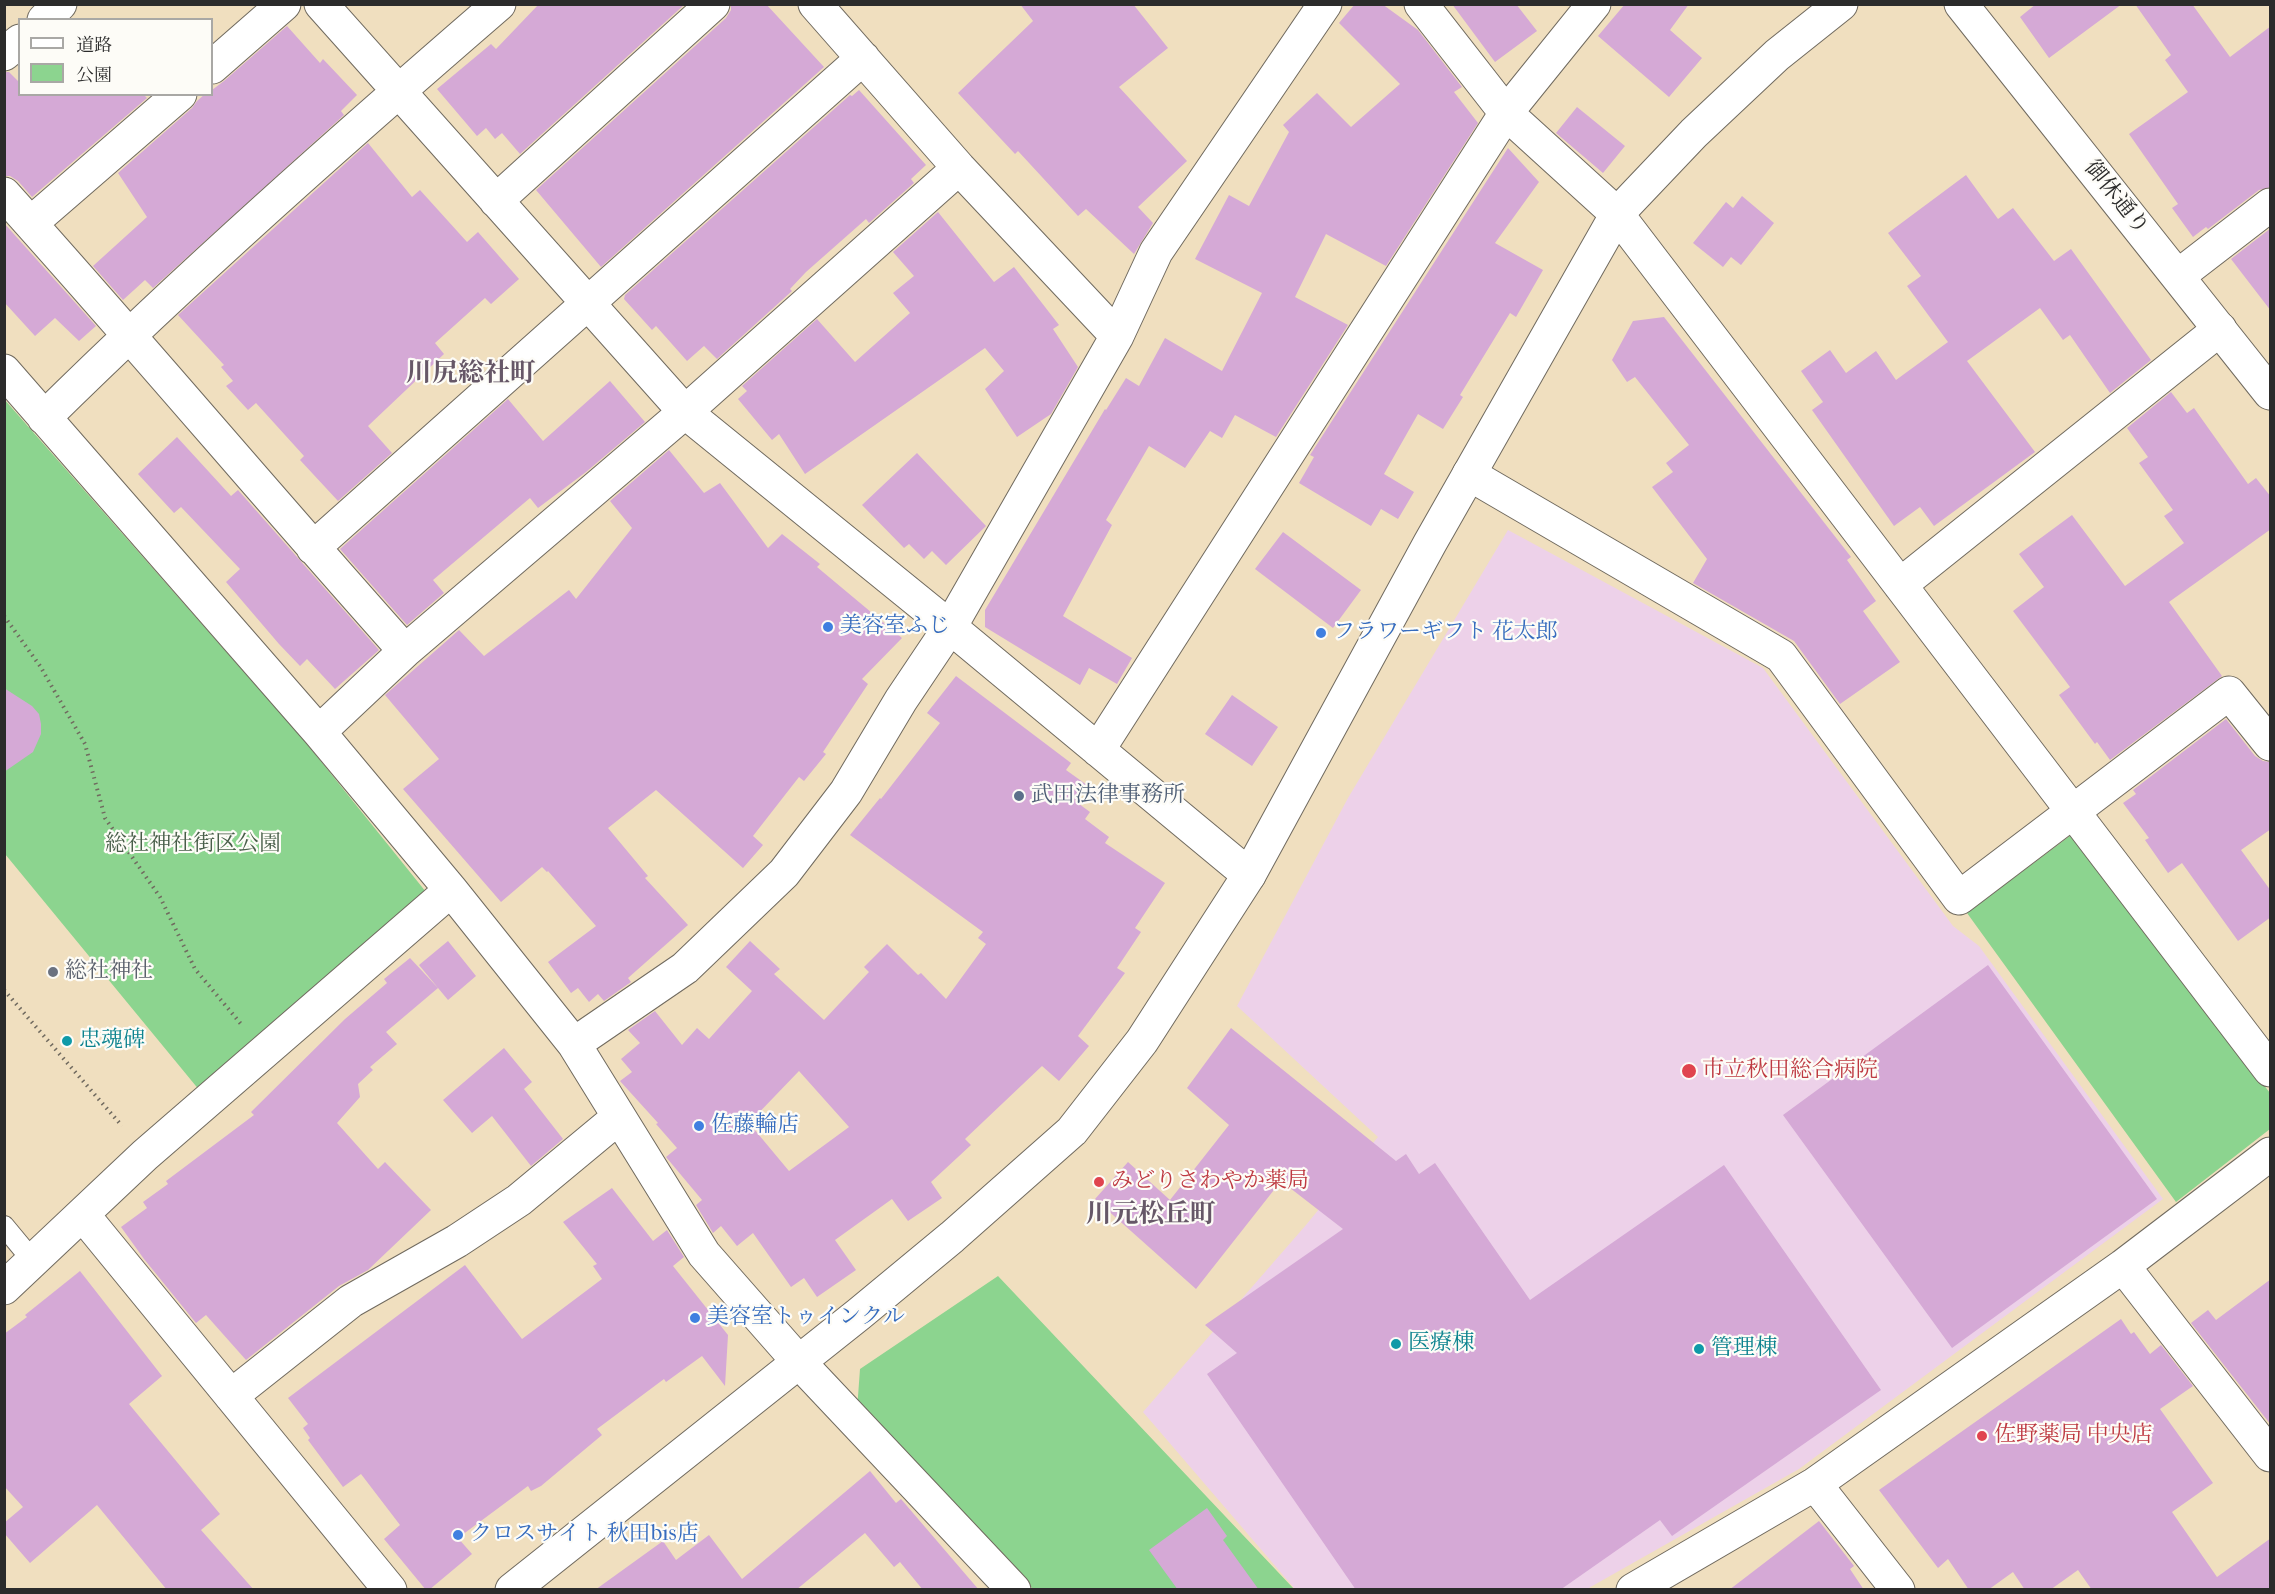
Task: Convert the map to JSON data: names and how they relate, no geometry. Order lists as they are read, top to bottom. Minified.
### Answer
{"streets":{"street":["御休通り"]},"districts":["川尻総社町","川元松丘町"],"parks":["総社神社街区公園"],"places":["美容室ふじ","フラワーギフト 花太郎","武田法律事務所","総社神社","忠魂碑","市立秋田総合病院","佐藤輪店","みどりさわやか薬局","美容室トゥインクル","医療棟","管理棟","佐野薬局 中央店","クロスサイト 秋田bis店"],"legend":["道路","公園"]}
